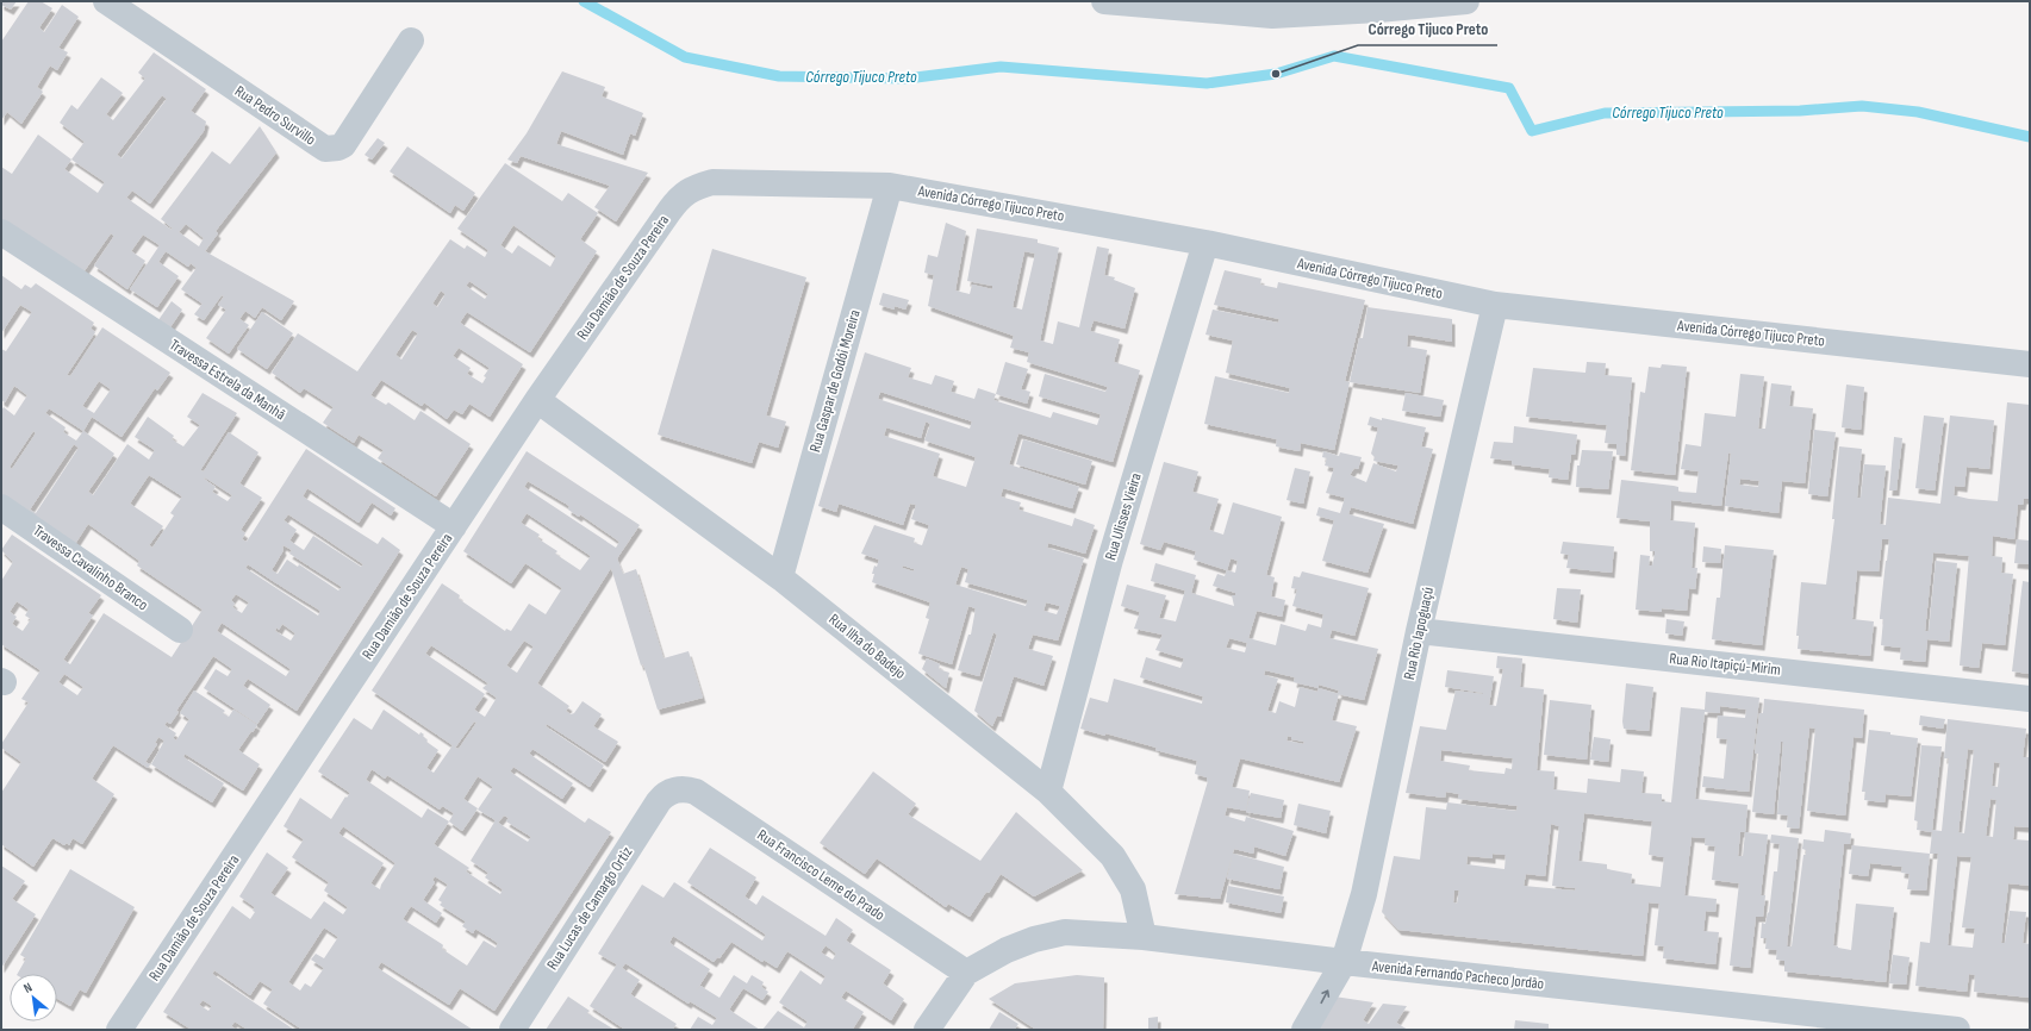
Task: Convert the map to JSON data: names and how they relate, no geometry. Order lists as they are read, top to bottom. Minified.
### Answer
{"streets":{"street":["Rua Pedro Survillo","Avenida Córrego Tijuco Preto","Rua Damião de Souza Pereira","Travessa Estrela da Manhã","Rua Gaspar de Godói Moreira","Rua Ulisses Vieira","Travessa Cavalinho Branco","Rua Rio Iapoguaçú","Rua Ilha do Badejo","Rua Rio Itapiçú-Mirim","Rua Francisco Leme do Prado","Rua Lucas de Camargo Ortiz","Avenida Fernando Pacheco Jordão"]},"crossings":[["Avenida Córrego Tijuco Preto","Rua Damião de Souza Pereira"],["Avenida Córrego Tijuco Preto","Rua Gaspar de Godói Moreira"],["Avenida Córrego Tijuco Preto","Rua Ulisses Vieira"],["Avenida Córrego Tijuco Preto","Rua Rio Iapoguaçú"],["Rua Damião de Souza Pereira","Travessa Estrela da Manhã"],["Rua Damião de Souza Pereira","Rua Ilha do Badejo"],["Rua Gaspar de Godói Moreira","Rua Ilha do Badejo"],["Rua Ulisses Vieira","Rua Ilha do Badejo"],["Rua Rio Iapoguaçú","Rua Rio Itapiçú-Mirim"],["Rua Rio Iapoguaçú","Avenida Fernando Pacheco Jordão"],["Rua Ilha do Badejo","Avenida Fernando Pacheco Jordão"],["Rua Francisco Leme do Prado","Rua Lucas de Camargo Ortiz"],["Rua Francisco Leme do Prado","Avenida Fernando Pacheco Jordão"]],"water":["Córrego Tijuco Preto"],"places":["Córrego Tijuco Preto"],"north":"top left"}
